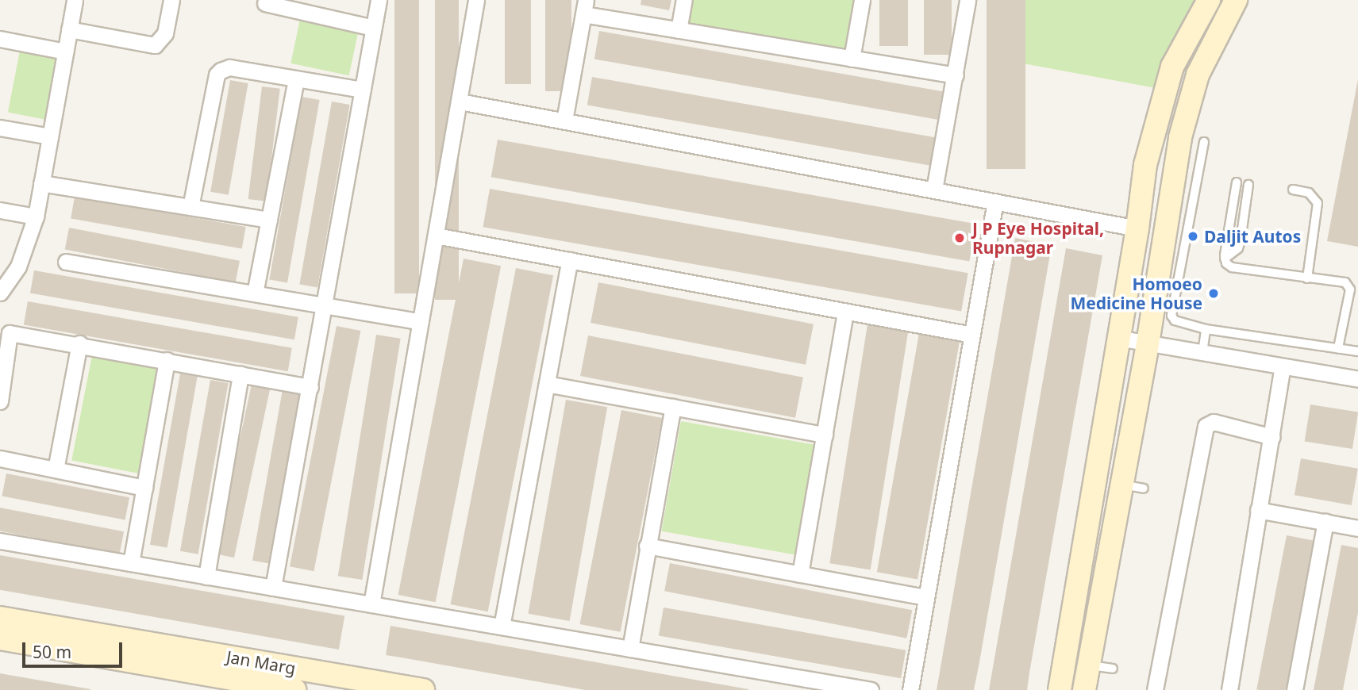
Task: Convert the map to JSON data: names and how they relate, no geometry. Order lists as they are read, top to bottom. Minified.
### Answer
{"streets":{"street":["Jan Marg"]},"places":["Daljit Autos","J P Eye Hospital, Rupnagar","Homoeo Medicine House"],"scale_bar":"50 m"}
